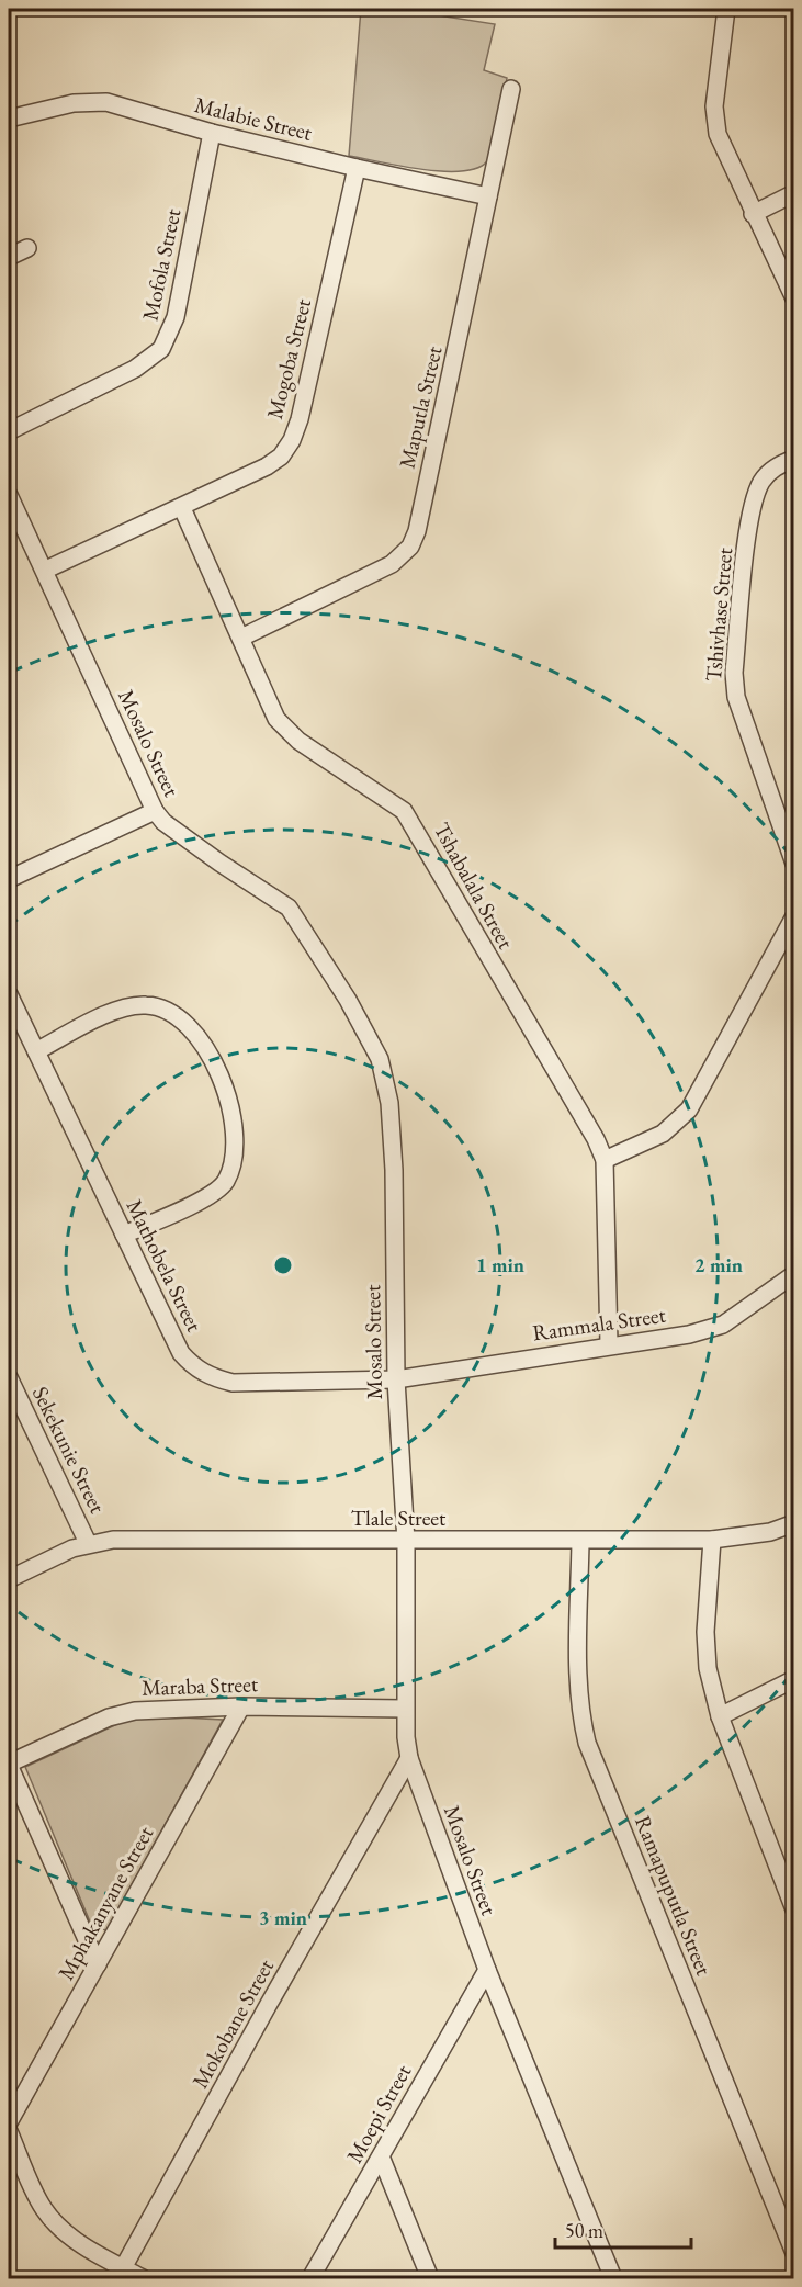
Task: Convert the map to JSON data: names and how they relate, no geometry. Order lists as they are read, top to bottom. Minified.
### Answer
{"streets":{"street":["Malabie Street","Mofola Street","Mogoba Street","Maputla Street","Tshivhase Street","Mosalo Street","Tshabalala Street","Mathobela Street","Rammala Street","Sekekunie Street","Tlale Street","Maraba Street","Ramapuputla Street","Mphakanyane Street","Mokobane Street","Moepi Street"]},"crossings":[["Malabie Street","Mofola Street"],["Malabie Street","Mogoba Street"],["Malabie Street","Maputla Street"],["Mogoba Street","Mosalo Street"],["Mogoba Street","Tshabalala Street"],["Maputla Street","Tshabalala Street"],["Mosalo Street","Mathobela Street"],["Mosalo Street","Rammala Street"],["Mosalo Street","Tlale Street"],["Mosalo Street","Maraba Street"],["Mosalo Street","Mokobane Street"],["Mosalo Street","Moepi Street"],["Tshabalala Street","Rammala Street"],["Mathobela Street","Rammala Street"],["Sekekunie Street","Tlale Street"],["Tlale Street","Ramapuputla Street"],["Maraba Street","Mphakanyane Street"]],"scale_bar":"50 m","rings":["1 min","2 min","3 min"]}
